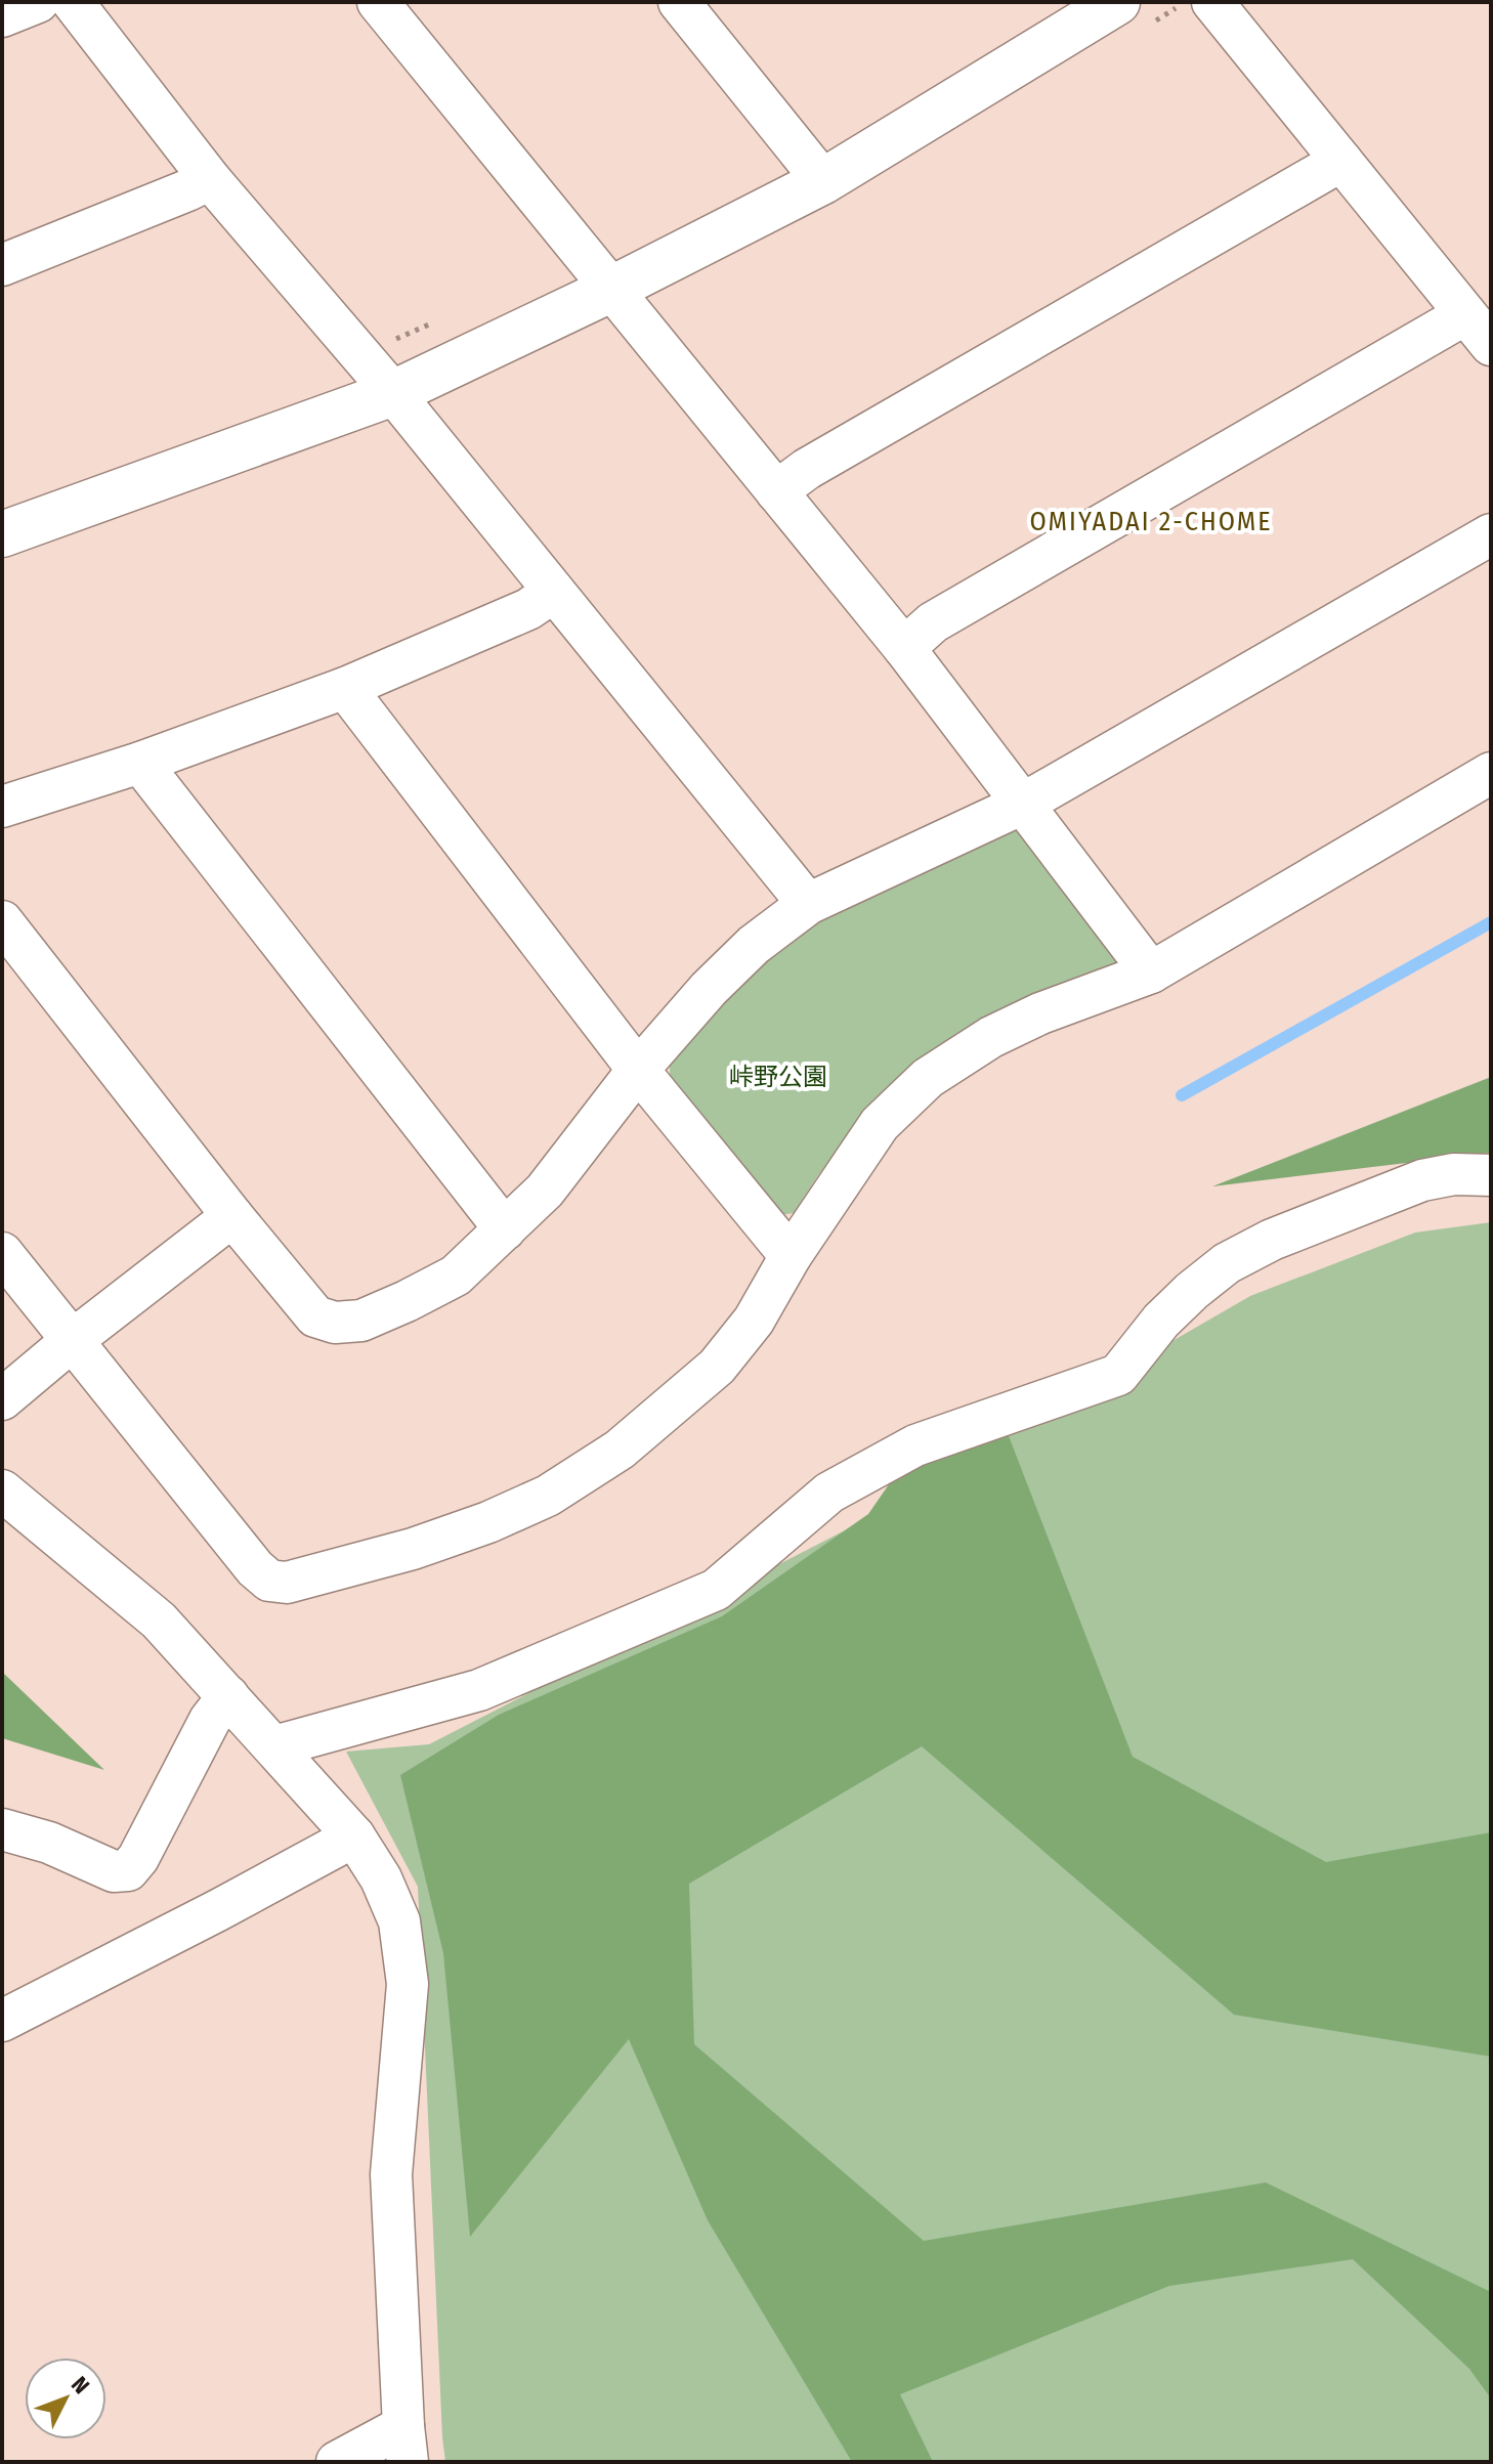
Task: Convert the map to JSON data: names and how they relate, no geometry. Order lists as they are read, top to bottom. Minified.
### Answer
{"districts":["OMIYADAI 2-CHOME"],"parks":["峠野公園"],"north":"top right"}
